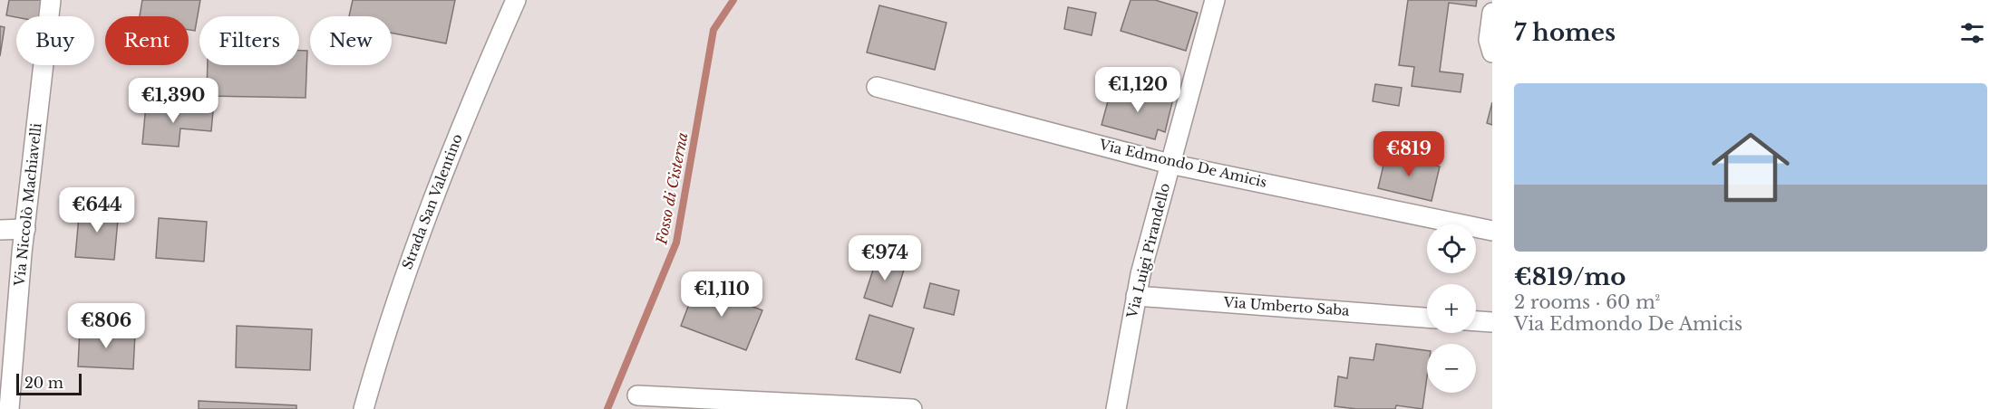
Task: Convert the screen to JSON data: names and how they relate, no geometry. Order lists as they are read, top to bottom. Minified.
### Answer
{"streets":{"street":["Via Edmondo De Amicis","Strada San Valentino","Via Niccolò Machiavelli","Via Luigi Pirandello","Via Umberto Saba"]},"crossings":[["Via Edmondo De Amicis","Via Luigi Pirandello"],["Via Luigi Pirandello","Via Umberto Saba"]],"water":["Fosso di Cisterna"],"scale_bar":"20 m","page":{"heading":"7 homes","chip":["Buy","Rent","Filters","New"],"list":[{"name":"€819/mo","note":"2 rooms · 60 m² · Via Edmondo De Amicis"}],"price":["€1,120","€1,390","€819","€644","€974","€1,110","€806"],"map_buttons":["+","−"],"scale":"20 m"}}
